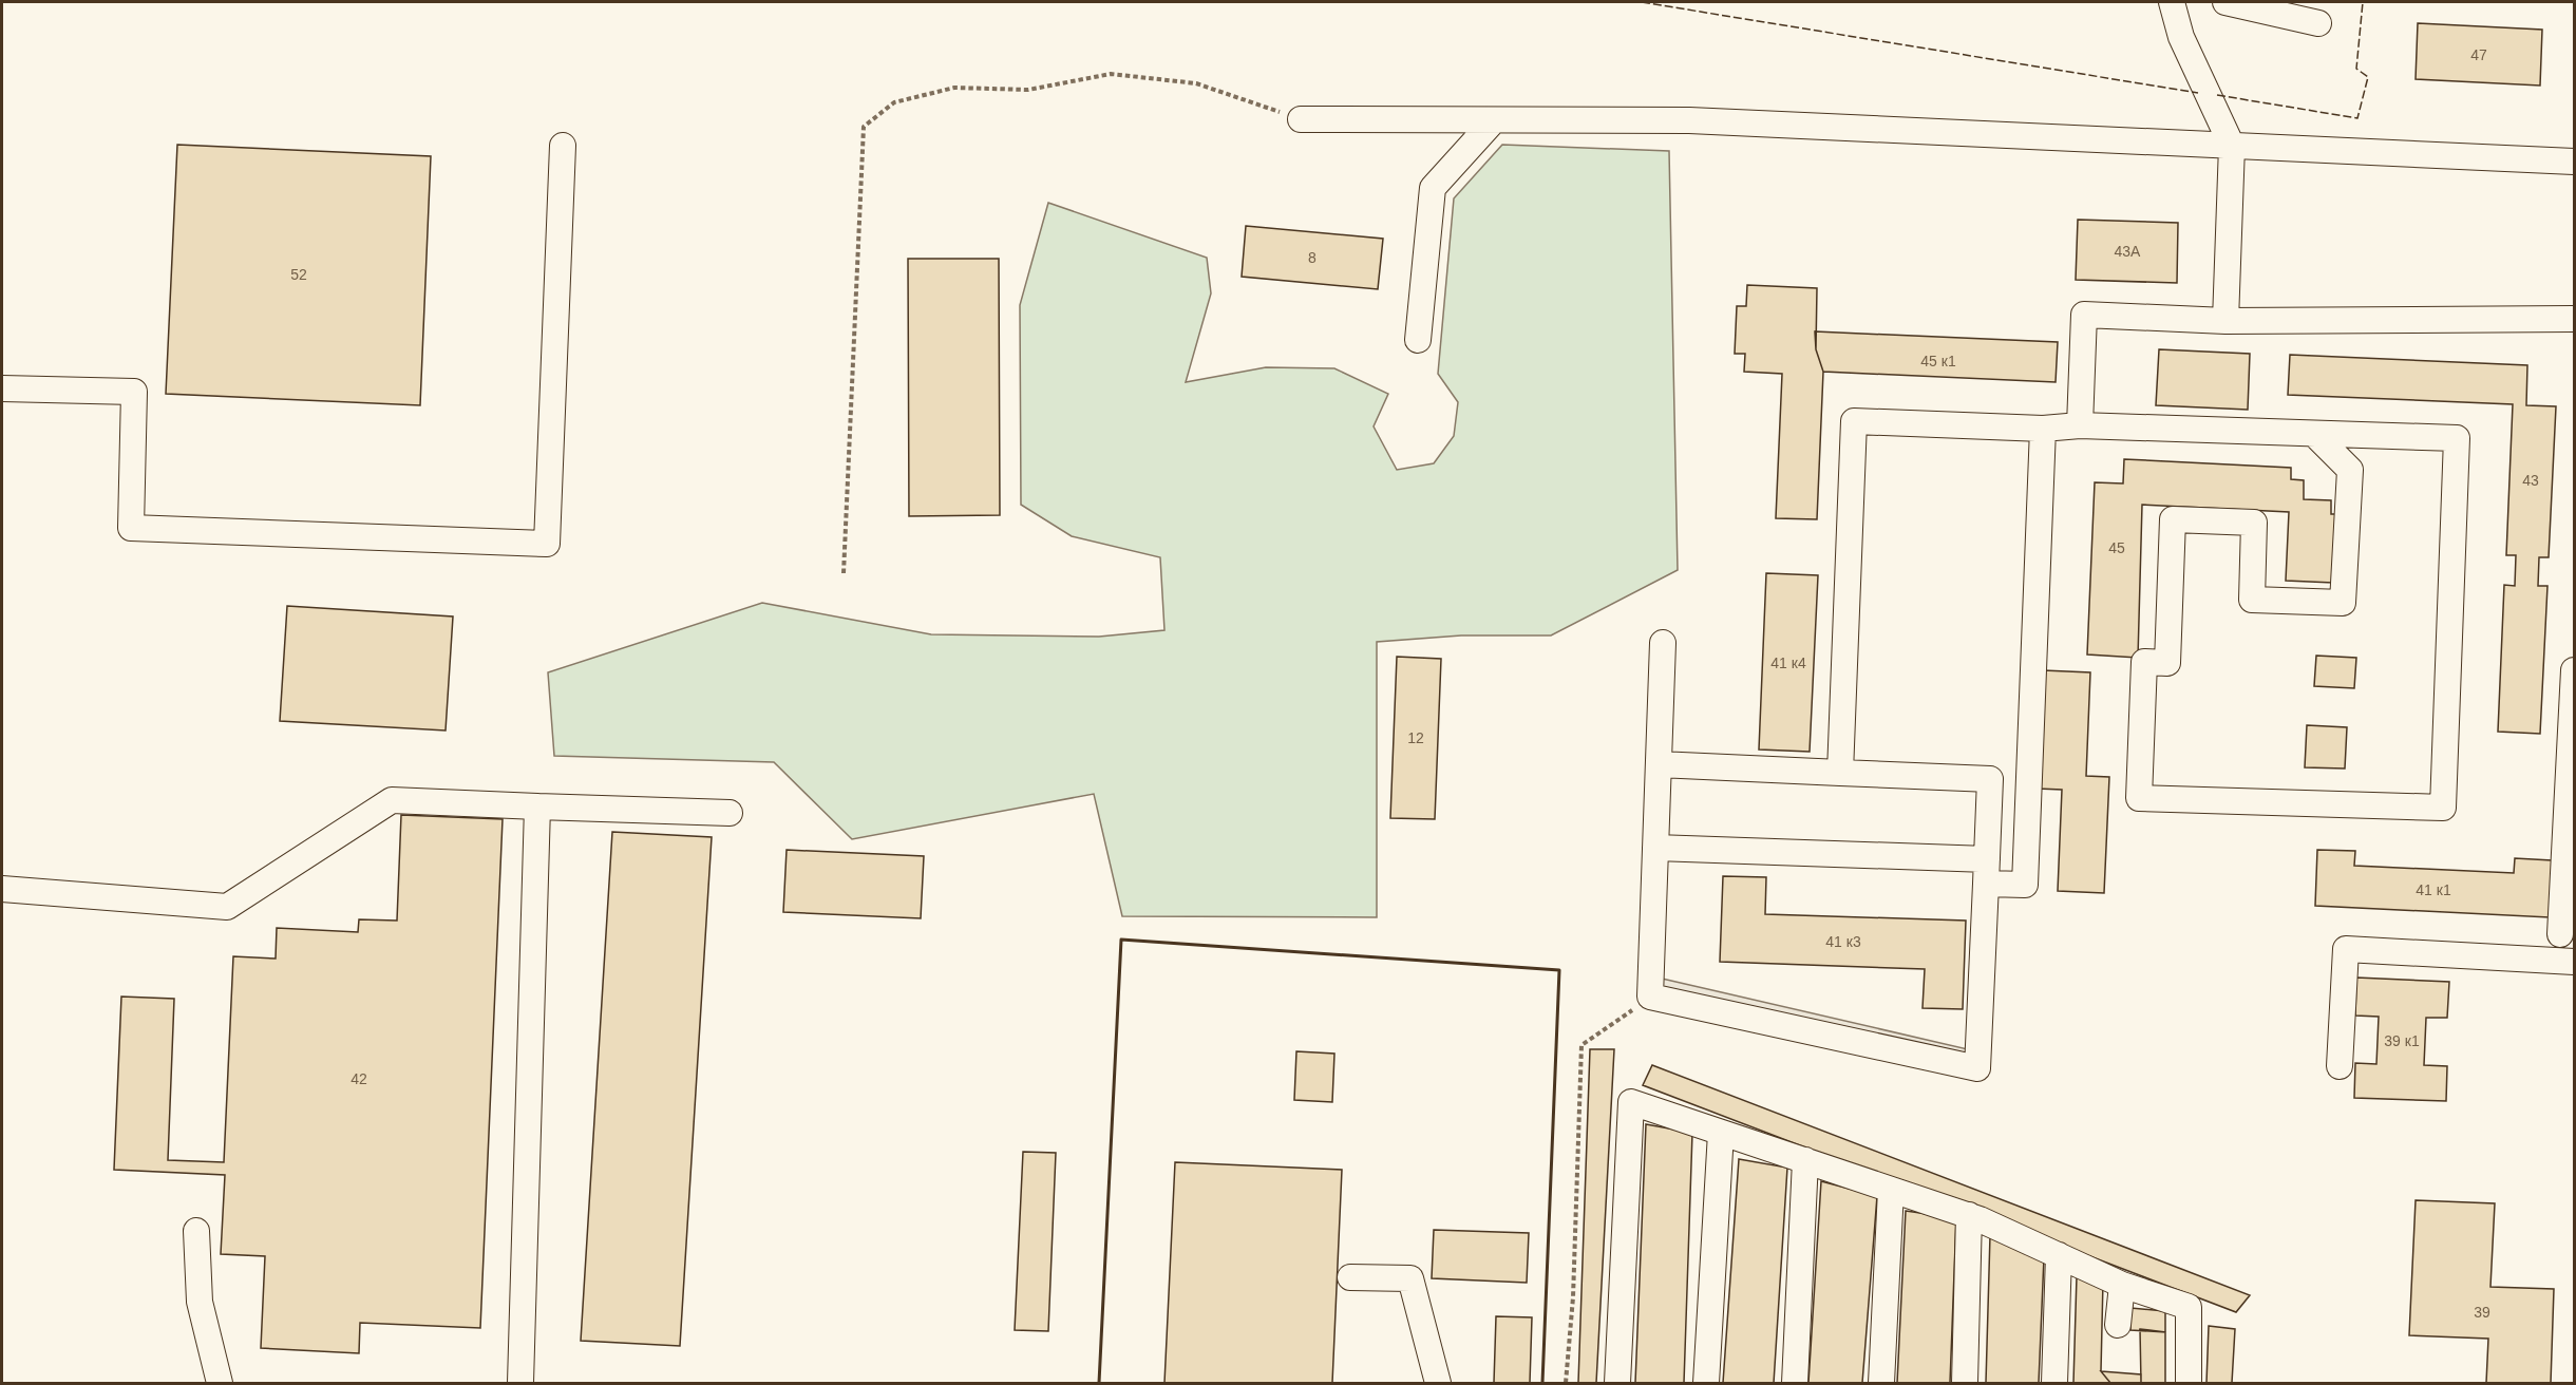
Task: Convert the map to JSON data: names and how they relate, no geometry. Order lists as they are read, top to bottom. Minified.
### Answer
{"house_numbers":["47","43А","8","52","45 к1","43","45","41 к4","12","41 к1","41 к3","39 к1","42","39"]}
